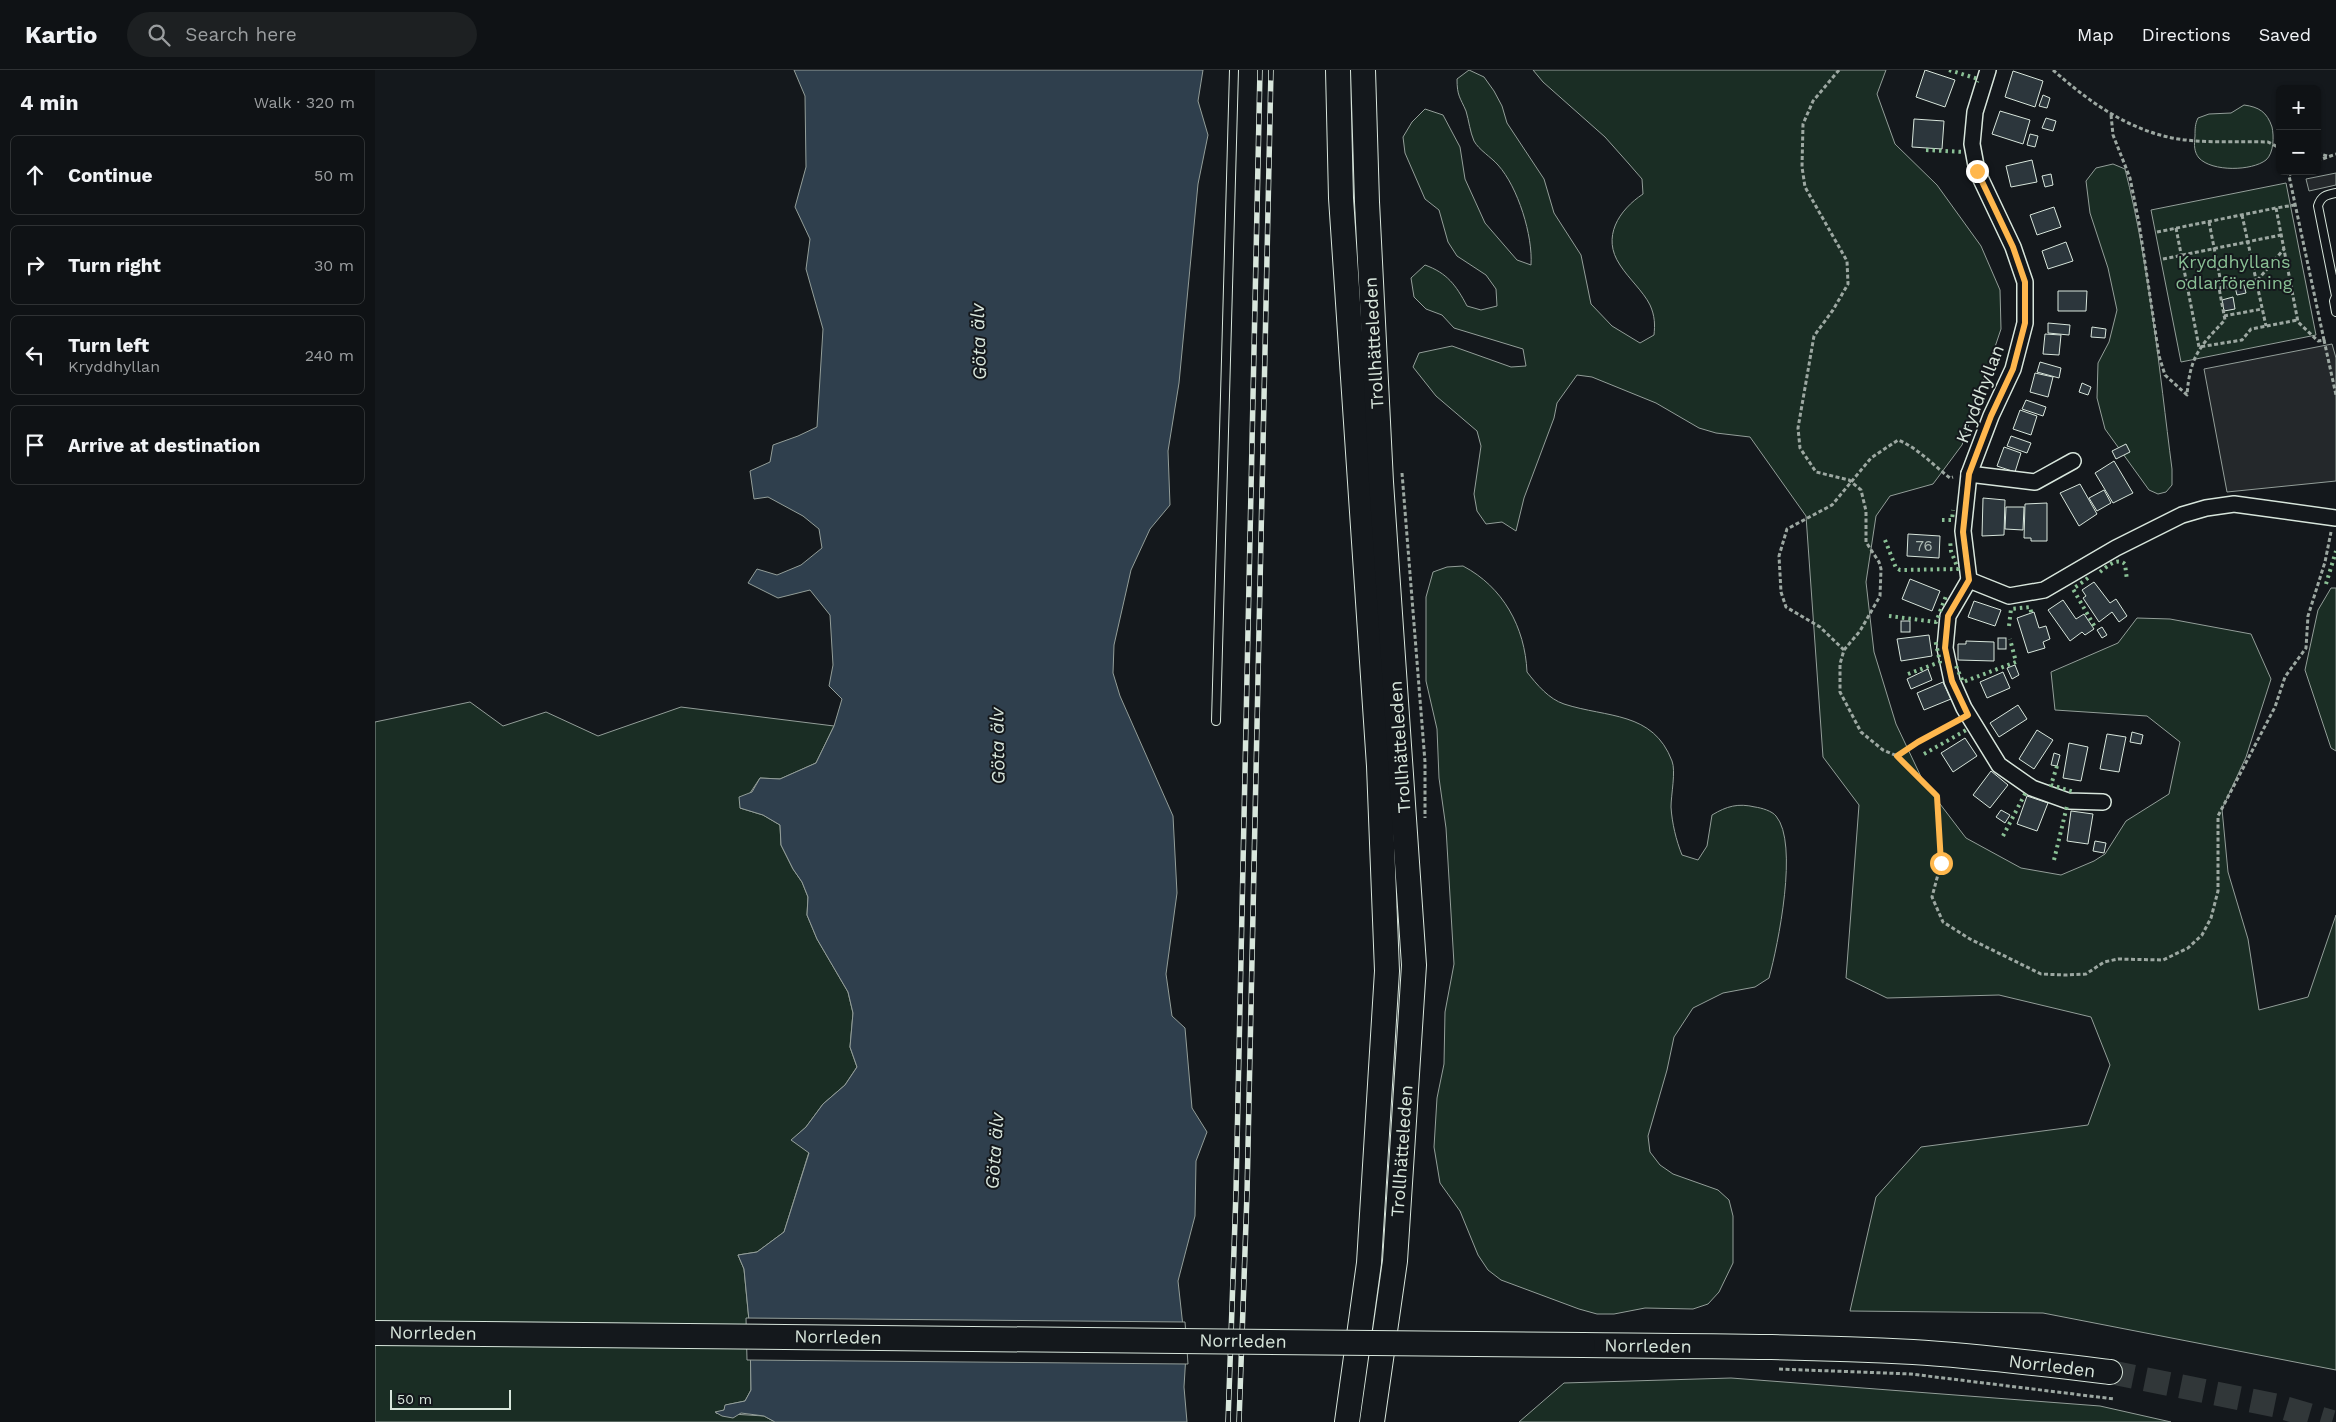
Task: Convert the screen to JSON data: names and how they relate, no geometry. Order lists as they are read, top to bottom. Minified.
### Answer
{"streets":{"highway":["Trollhätteleden","Norrleden"],"street":["Kryddhyllan"]},"water":["Göta älv"],"parks":["Kryddhyllans odlarförening"],"house_numbers":["76"],"scale_bar":"50 m","page":{"header":"Kartio","search":"Search here","nav":["Map","Directions","Saved"],"heading":["4 min","Walk · 320 m"],"map_buttons":["+","−"],"list":[["Continue","50 m"],["Turn right","30 m"],["Turn left","Kryddhyllan","240 m"],"Arrive at destination"],"scale":"50 m"}}
